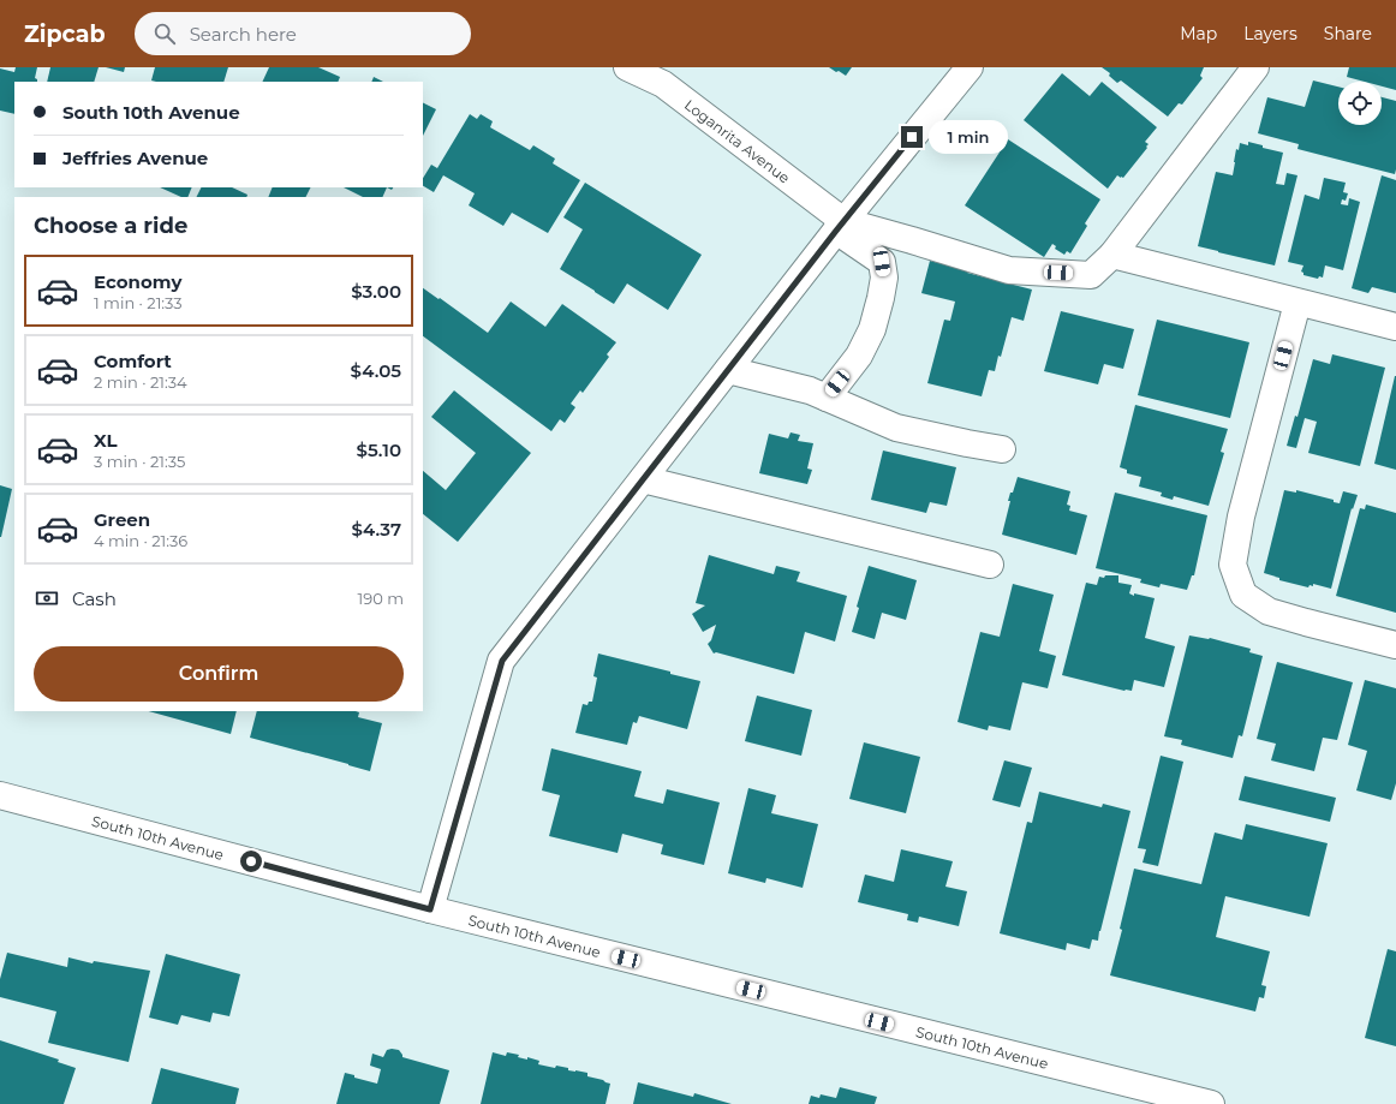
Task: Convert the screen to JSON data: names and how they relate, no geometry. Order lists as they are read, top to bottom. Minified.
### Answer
{"streets":{"street":["Loganrita Avenue","South 10th Avenue"]},"page":{"header":"Zipcab","search":"Search here","nav":["Map","Layers","Share"],"banner":["South 10th Avenue","Jeffries Avenue"],"bubble":"1 min","heading":"Choose a ride","list":[{"name":"Economy","note":"1 min · 21:33","value":"$3.00"},{"name":"Comfort","note":"2 min · 21:34","value":"$4.05"},{"name":"XL","note":"3 min · 21:35","value":"$5.10"},{"name":"Green","note":"4 min · 21:36","value":"$4.37"}],"pay":["Cash","190 m"],"buttons":"Confirm"}}
